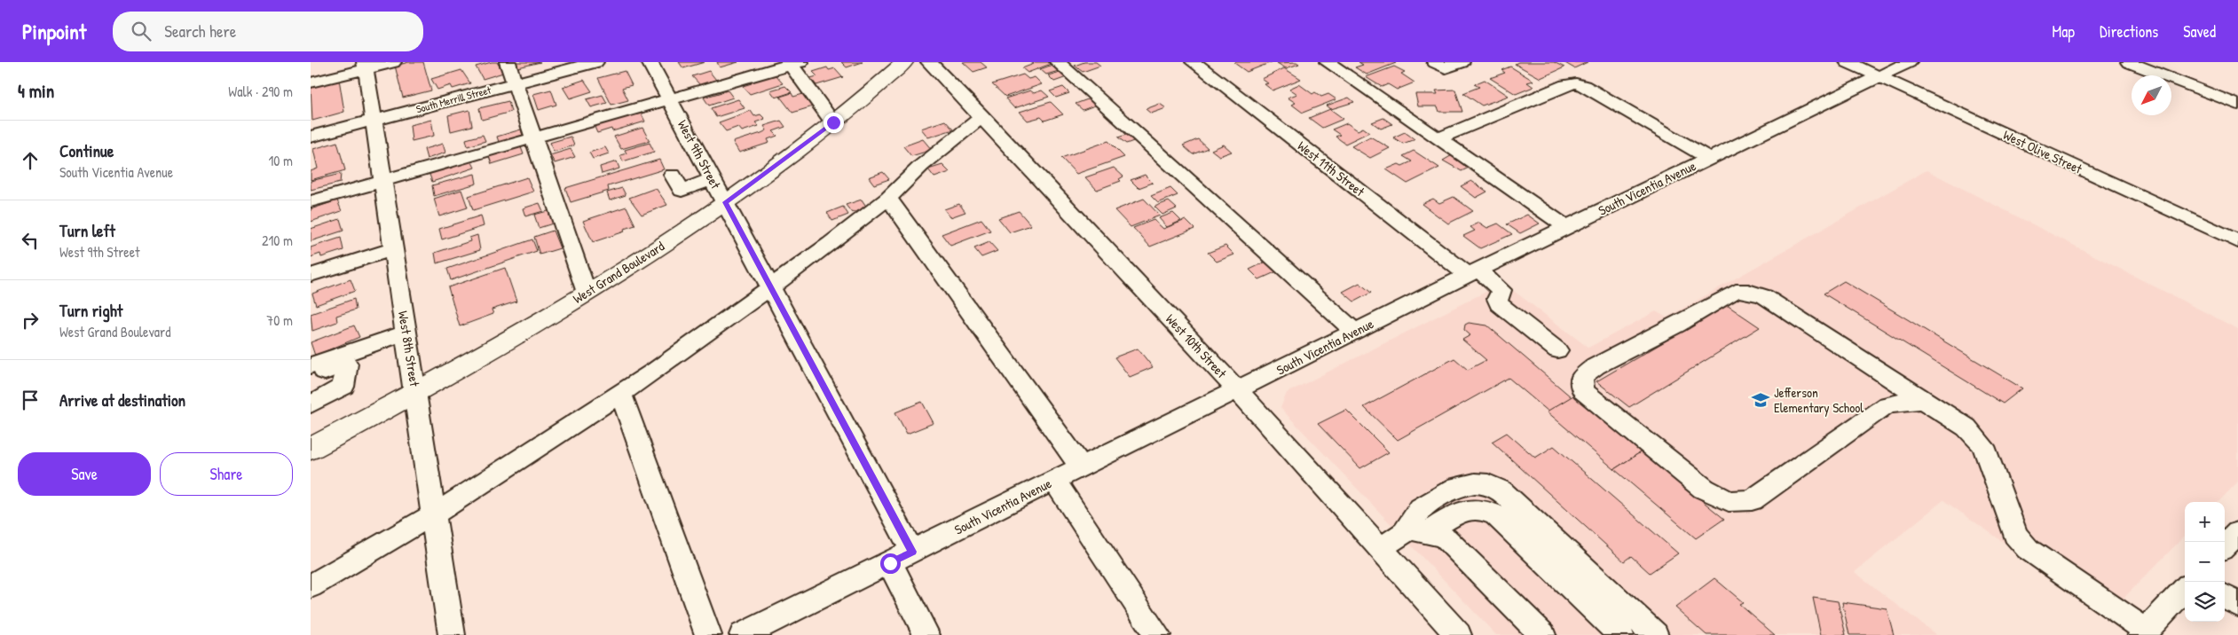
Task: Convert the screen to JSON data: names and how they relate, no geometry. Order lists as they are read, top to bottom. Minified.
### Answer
{"streets":{"main road":["West Grand Boulevard"],"street":["South Merrill Street","West Olive Street","West 9th Street","West 11th Street","South Vicentia Avenue","West 10th Street","West 8th Street"]},"crossings":[["South Merrill Street","West 8th Street"],["West Olive Street","South Vicentia Avenue"],["West 9th Street","South Vicentia Avenue"],["West 9th Street","West Grand Boulevard"],["West 11th Street","South Vicentia Avenue"],["South Vicentia Avenue","West 10th Street"],["West Grand Boulevard","West 8th Street"]],"places":{"school or university":["Jefferson Elementary School"]},"north":"bottom left","page":{"header":"Pinpoint","search":"Search here","nav":["Map","Directions","Saved"],"heading":["4 min","Walk · 290 m"],"list":[["Continue","South Vicentia Avenue","10 m"],["Turn left","West 9th Street","210 m"],["Turn right","West Grand Boulevard","70 m"],"Arrive at destination"],"buttons":["Save","Share"],"map_buttons":["+","−"]}}
